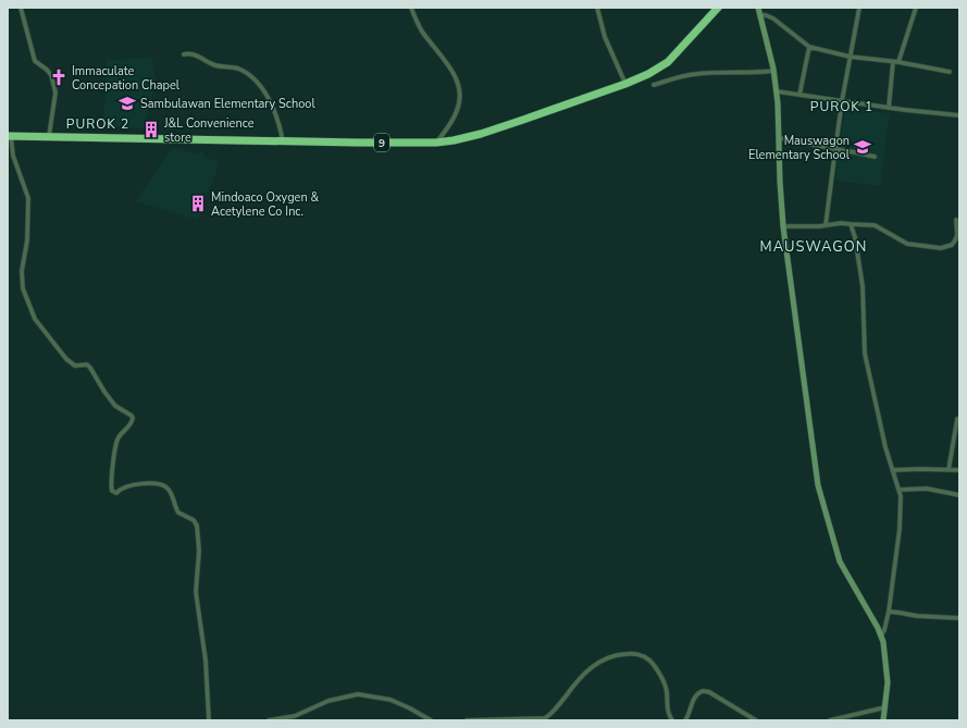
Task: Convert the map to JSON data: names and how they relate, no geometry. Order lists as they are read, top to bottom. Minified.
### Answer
{"streets":{"highway":["9"]},"districts":["PUROK 1","PUROK 2","MAUSWAGON"],"places":{"church":["Immaculate Concepation Chapel"],"school or university":["Sambulawan Elementary School","Mauswagon Elementary School"],"building":["J&L Convenience store","Mindoaco Oxygen & Acetylene Co Inc."]}}
